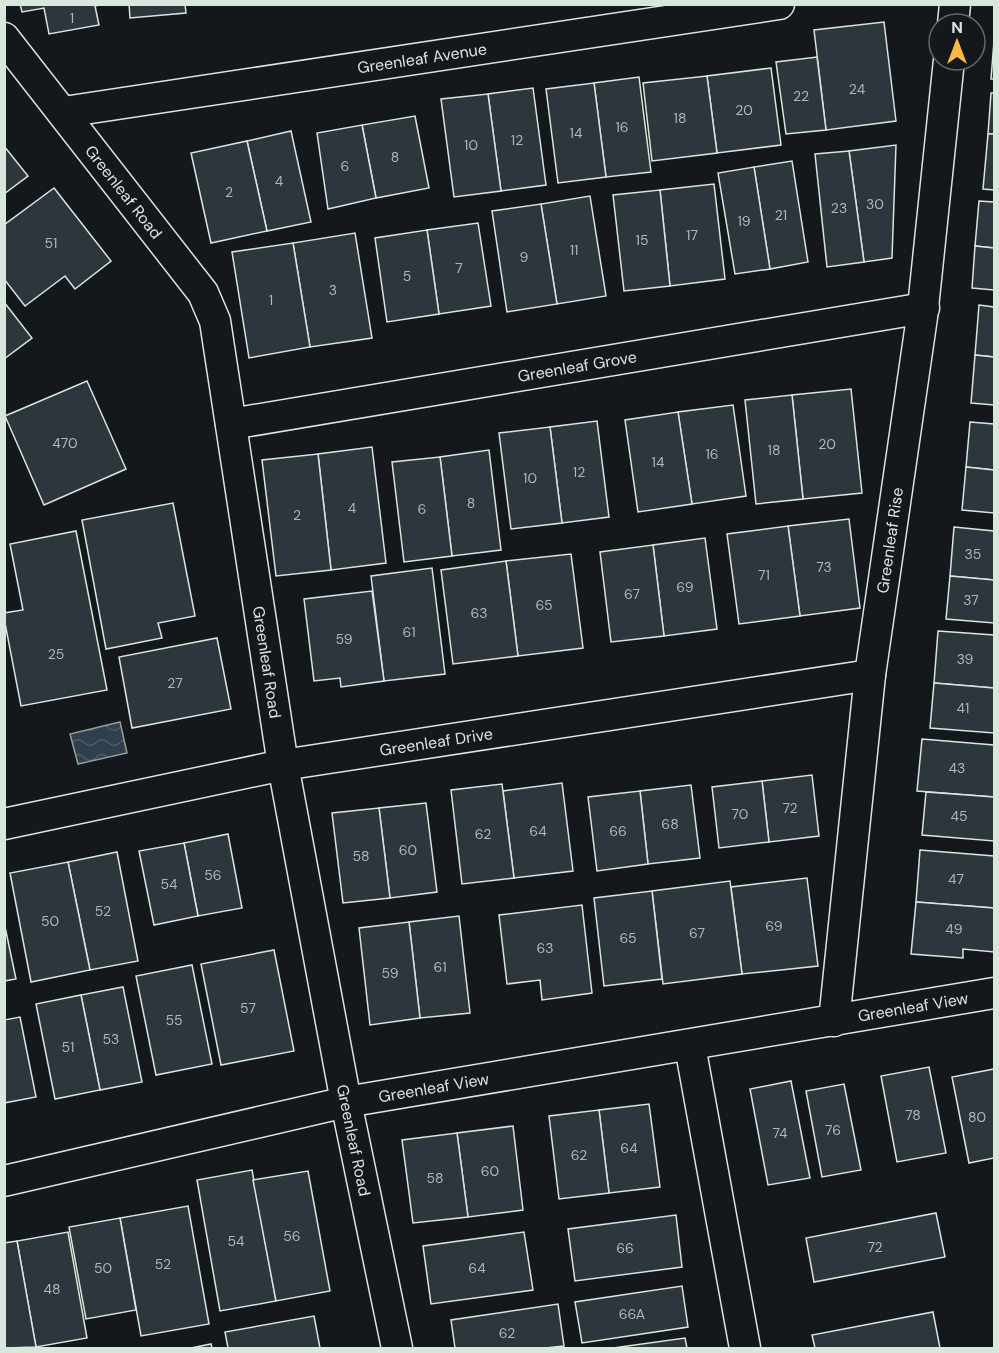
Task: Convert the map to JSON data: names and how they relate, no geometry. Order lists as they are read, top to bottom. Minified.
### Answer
{"streets":{"street":["Greenleaf Avenue","Greenleaf Road","Greenleaf Grove","Greenleaf Rise","Greenleaf Drive","Greenleaf View"]},"crossings":[["Greenleaf Avenue","Greenleaf Road"],["Greenleaf Road","Greenleaf Grove"],["Greenleaf Road","Greenleaf Drive"],["Greenleaf Road","Greenleaf View"],["Greenleaf Grove","Greenleaf Rise"],["Greenleaf Rise","Greenleaf Drive"],["Greenleaf Rise","Greenleaf View"]],"house_numbers":["1","24","22","20","18","16","14","12","10","8","6","4","2","30","23","21","19","17","15","51","11","9","7","5","3","1","470","20","18","16","14","12","10","8","4","6","2","35","73","71","69","67","37","65","63","61","59","25","39","27","41","43","72","70","45","68","64","66","62","60","58","56","47","54","52","50","69","49","67","65","63","61","59","57","55","53","51","78","80","76","74","64","62","60","58","56","54","72","66","52","50","64","48","66A","62"],"north":"top"}
